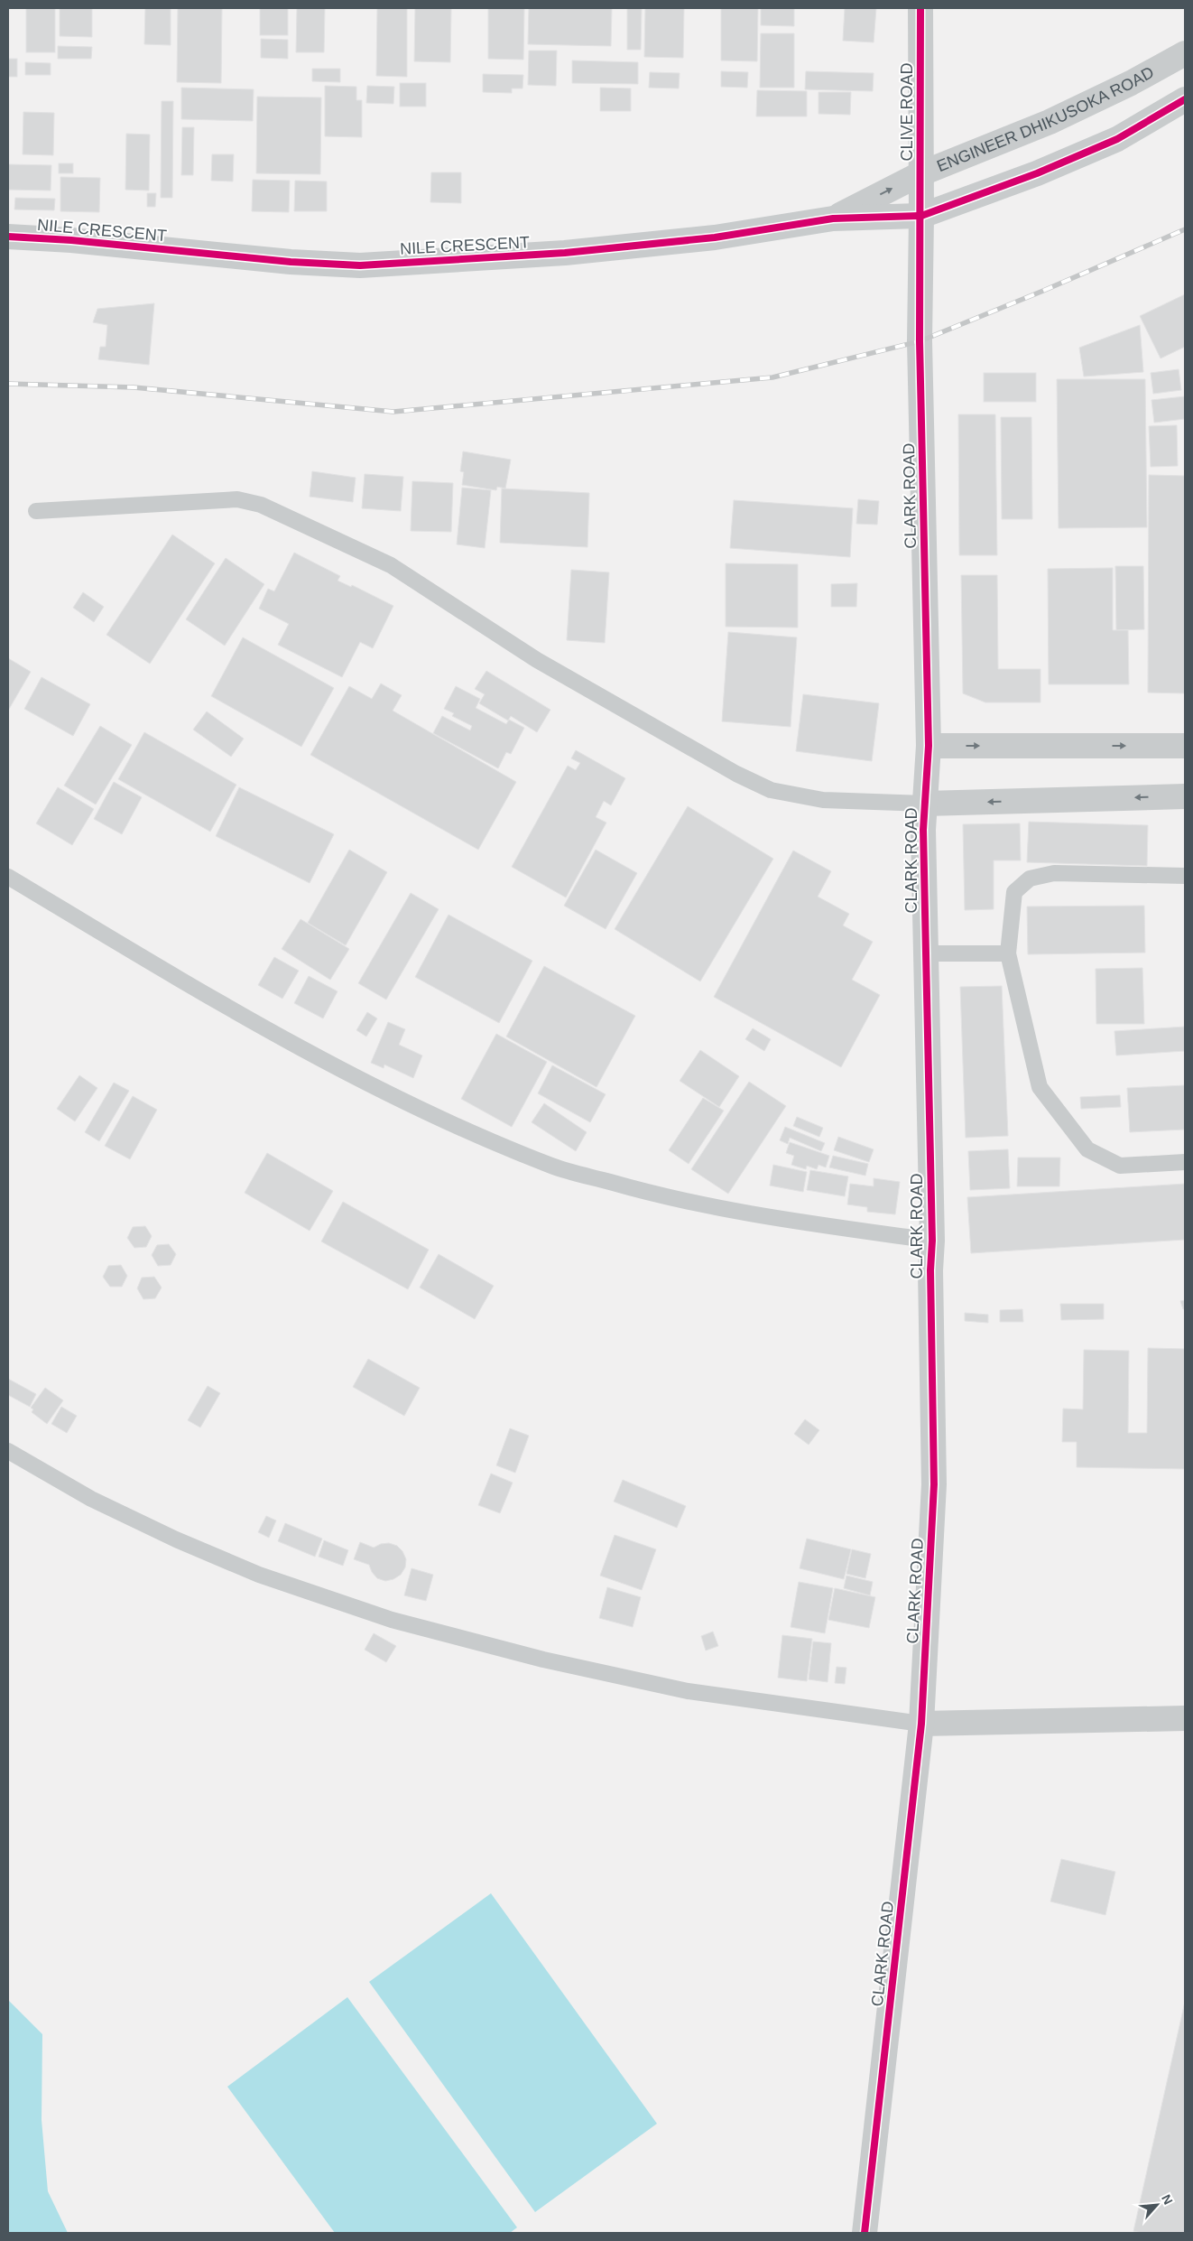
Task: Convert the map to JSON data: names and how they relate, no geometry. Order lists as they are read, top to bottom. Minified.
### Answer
{"streets":{"street":["CLIVE ROAD","ENGINEER DHIKUSOKA ROAD","NILE CRESCENT","CLARK ROAD"]},"crossings":[["CLIVE ROAD","ENGINEER DHIKUSOKA ROAD"],["CLIVE ROAD","NILE CRESCENT"],["CLIVE ROAD","CLARK ROAD"],["ENGINEER DHIKUSOKA ROAD","NILE CRESCENT"],["NILE CRESCENT","CLARK ROAD"]],"north":"top right"}
